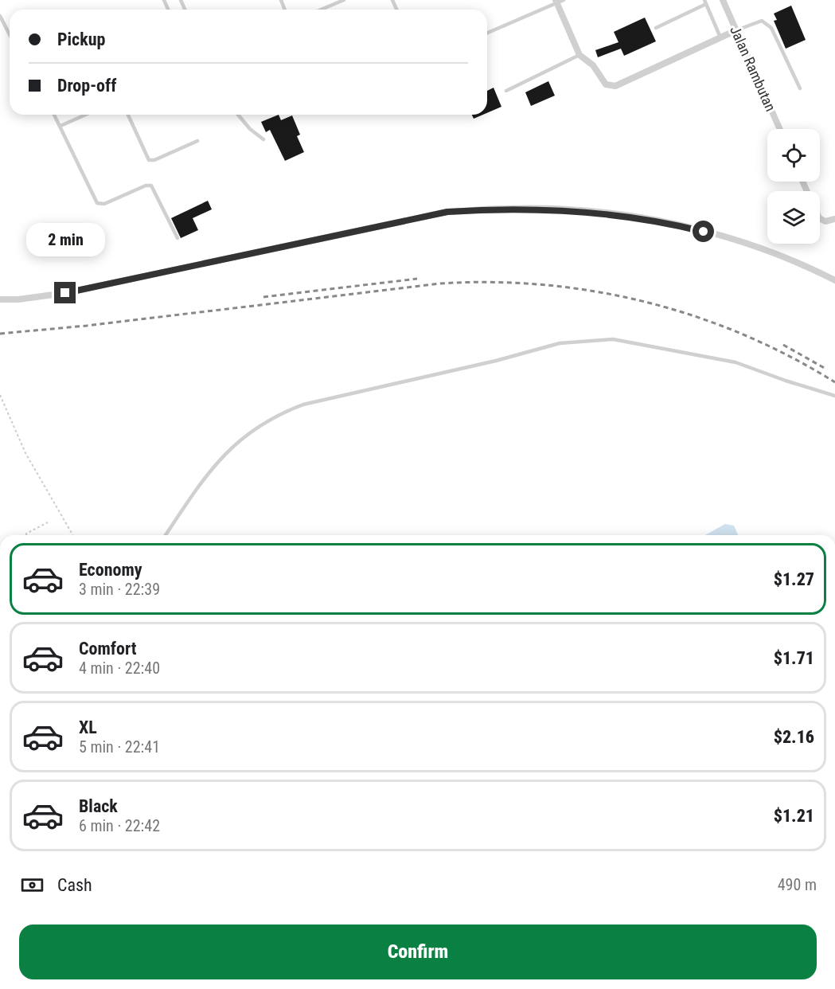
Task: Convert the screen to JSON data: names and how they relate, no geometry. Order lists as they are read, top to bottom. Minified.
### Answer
{"streets":{"street":["Jalan Rambutan"]},"page":{"banner":["Pickup","Drop-off"],"bubble":"2 min","list":[{"name":"Economy","note":"3 min · 22:39","value":"$1.27"},{"name":"Comfort","note":"4 min · 22:40","value":"$1.71"},{"name":"XL","note":"5 min · 22:41","value":"$2.16"},{"name":"Black","note":"6 min · 22:42","value":"$1.21"}],"pay":["Cash","490 m"],"buttons":"Confirm"}}
